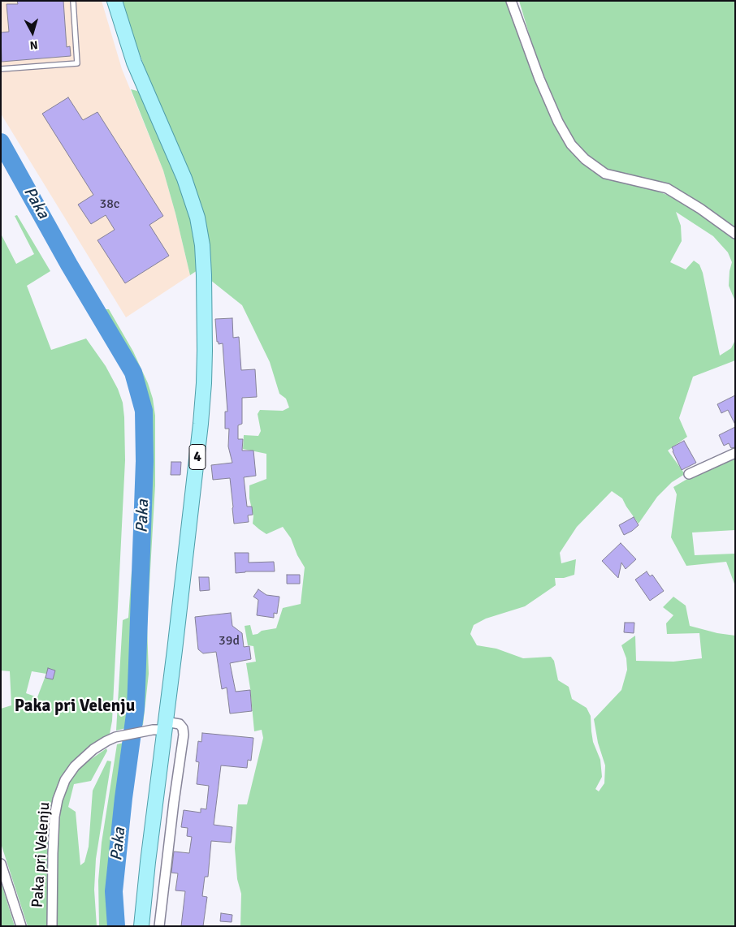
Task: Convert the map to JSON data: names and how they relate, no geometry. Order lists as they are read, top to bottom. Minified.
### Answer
{"streets":{"main road":["4"],"street":["Paka pri Velenju"]},"crossings":[["4","Paka pri Velenju"]],"districts":["Paka pri Velenju"],"water":["Paka"],"house_numbers":["38c","39d"],"north":"bottom"}
